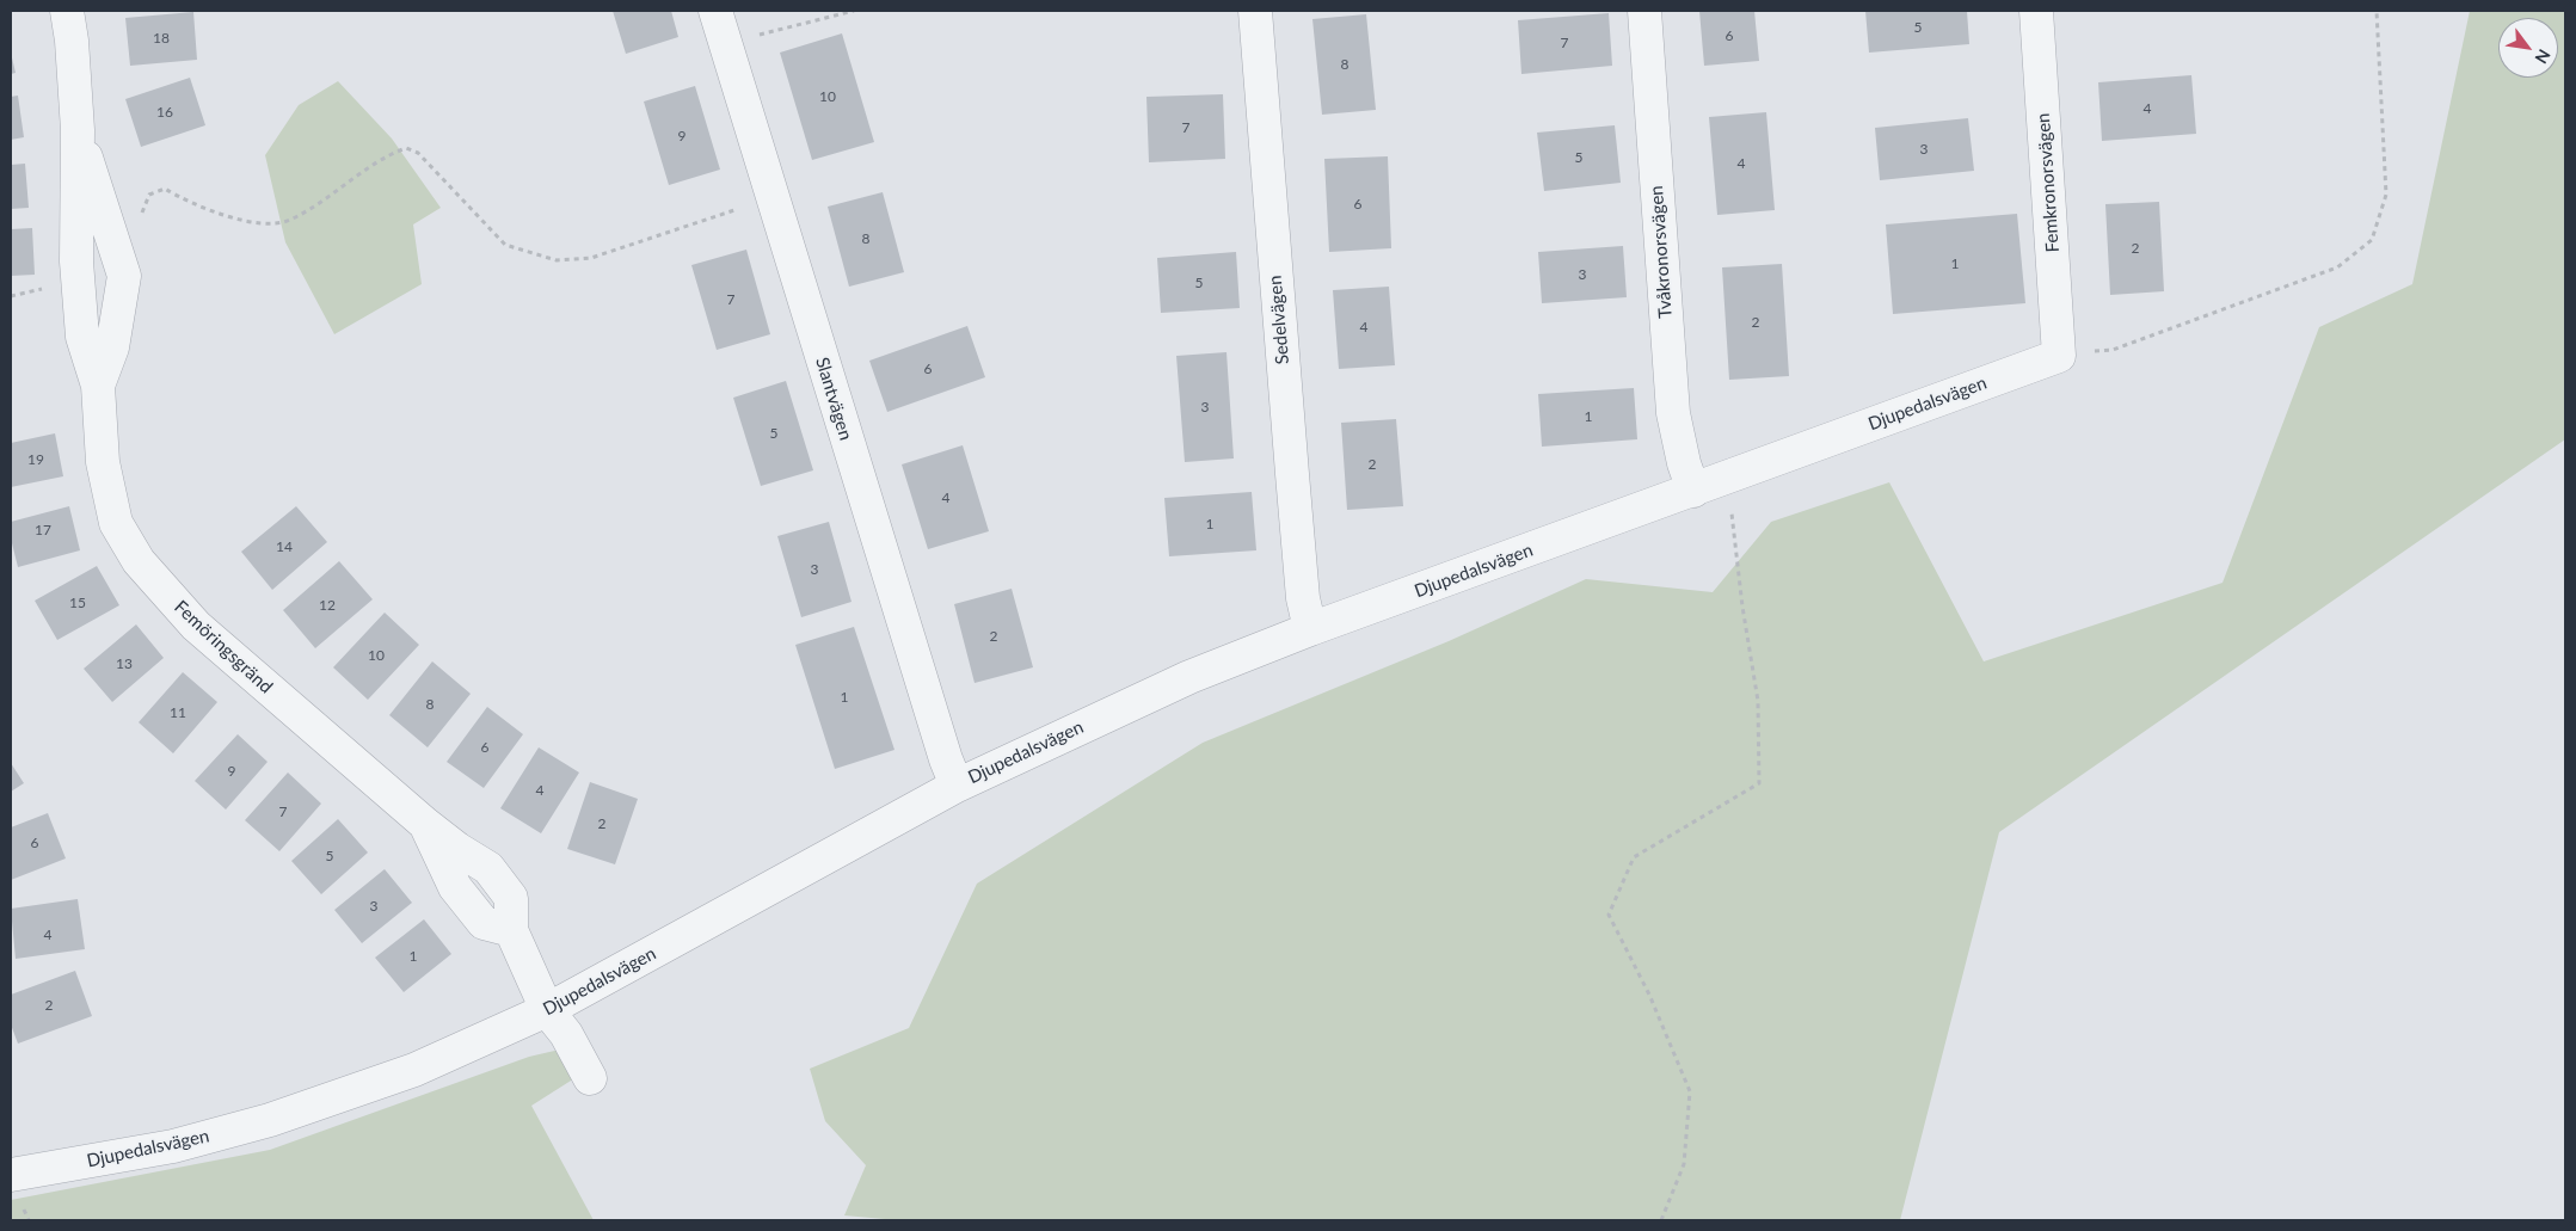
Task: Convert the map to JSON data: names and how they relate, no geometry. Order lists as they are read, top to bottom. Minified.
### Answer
{"streets":{"street":["Femkronorsvägen","Tvåkronorsvägen","Sedelvägen","Slantvägen","Djupedalsvägen","Femöringsgränd"]},"crossings":[["Femkronorsvägen","Djupedalsvägen"],["Tvåkronorsvägen","Djupedalsvägen"],["Sedelvägen","Djupedalsvägen"],["Slantvägen","Djupedalsvägen"],["Djupedalsvägen","Femöringsgränd"]],"house_numbers":["5","6","18","7","8","10","4","16","7","9","3","5","4","6","8","2","1","3","5","7","2","4","6","3","1","5","19","2","4","1","17","14","3","15","12","2","10","13","1","8","11","6","9","4","7","2","6","5","3","4","1","2"],"north":"bottom right"}
